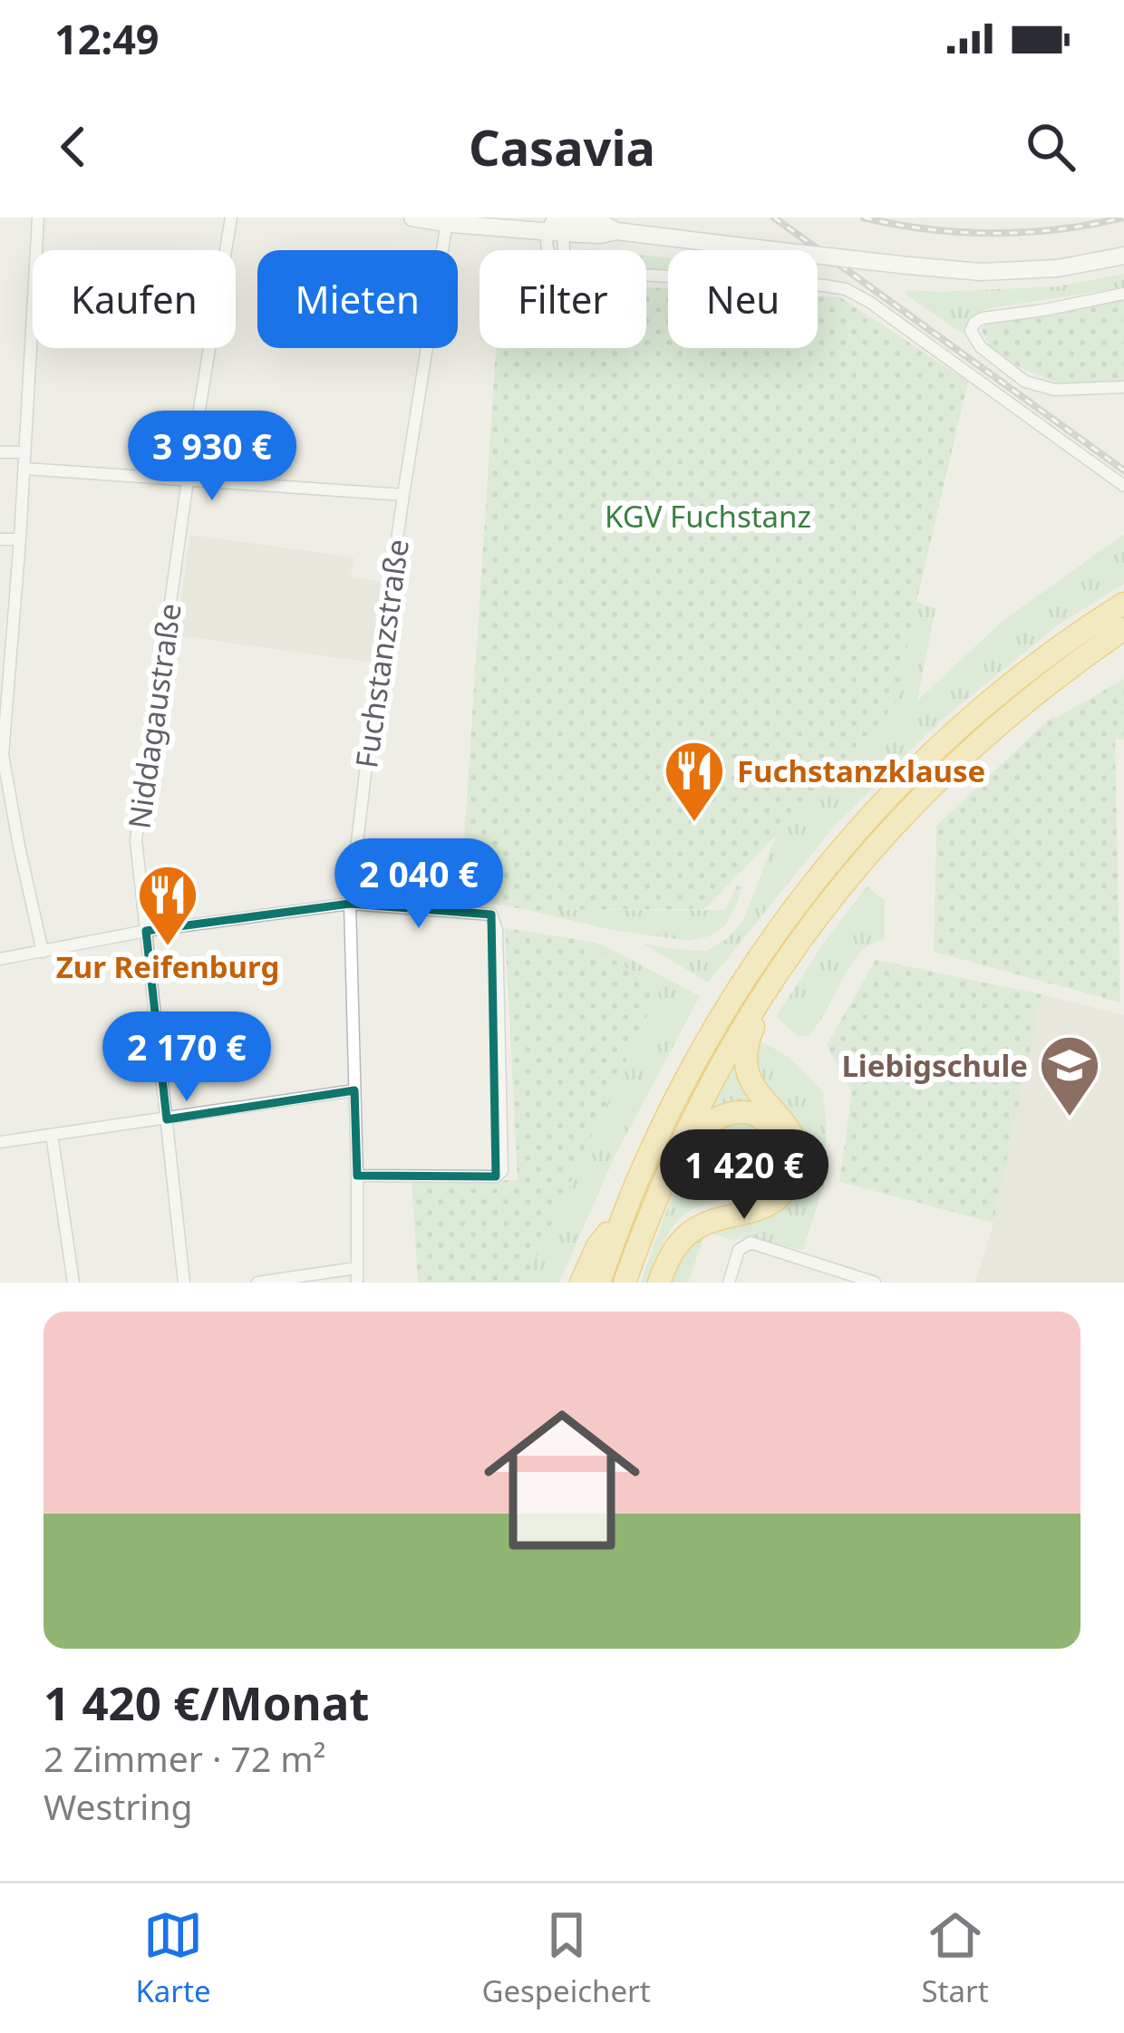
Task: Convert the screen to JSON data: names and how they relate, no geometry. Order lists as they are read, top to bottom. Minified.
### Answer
{"streets":{"street":["Fuchstanzstraße","Niddagaustraße"]},"parks":["KGV Fuchstanz"],"places":{"restaurant":["Fuchstanzklause","Zur Reifenburg"],"school or university":["Liebigschule"]},"page":{"status":"12:49","header":"Casavia","chip":["Kaufen","Mieten","Filter","Neu"],"price":["3 930 €","2 040 €","2 170 €","1 420 €"],"list":[{"name":"1 420 €/Monat","note":"2 Zimmer · 72 m² · Westring"}],"tabs":["Karte","Gespeichert","Start"]}}
